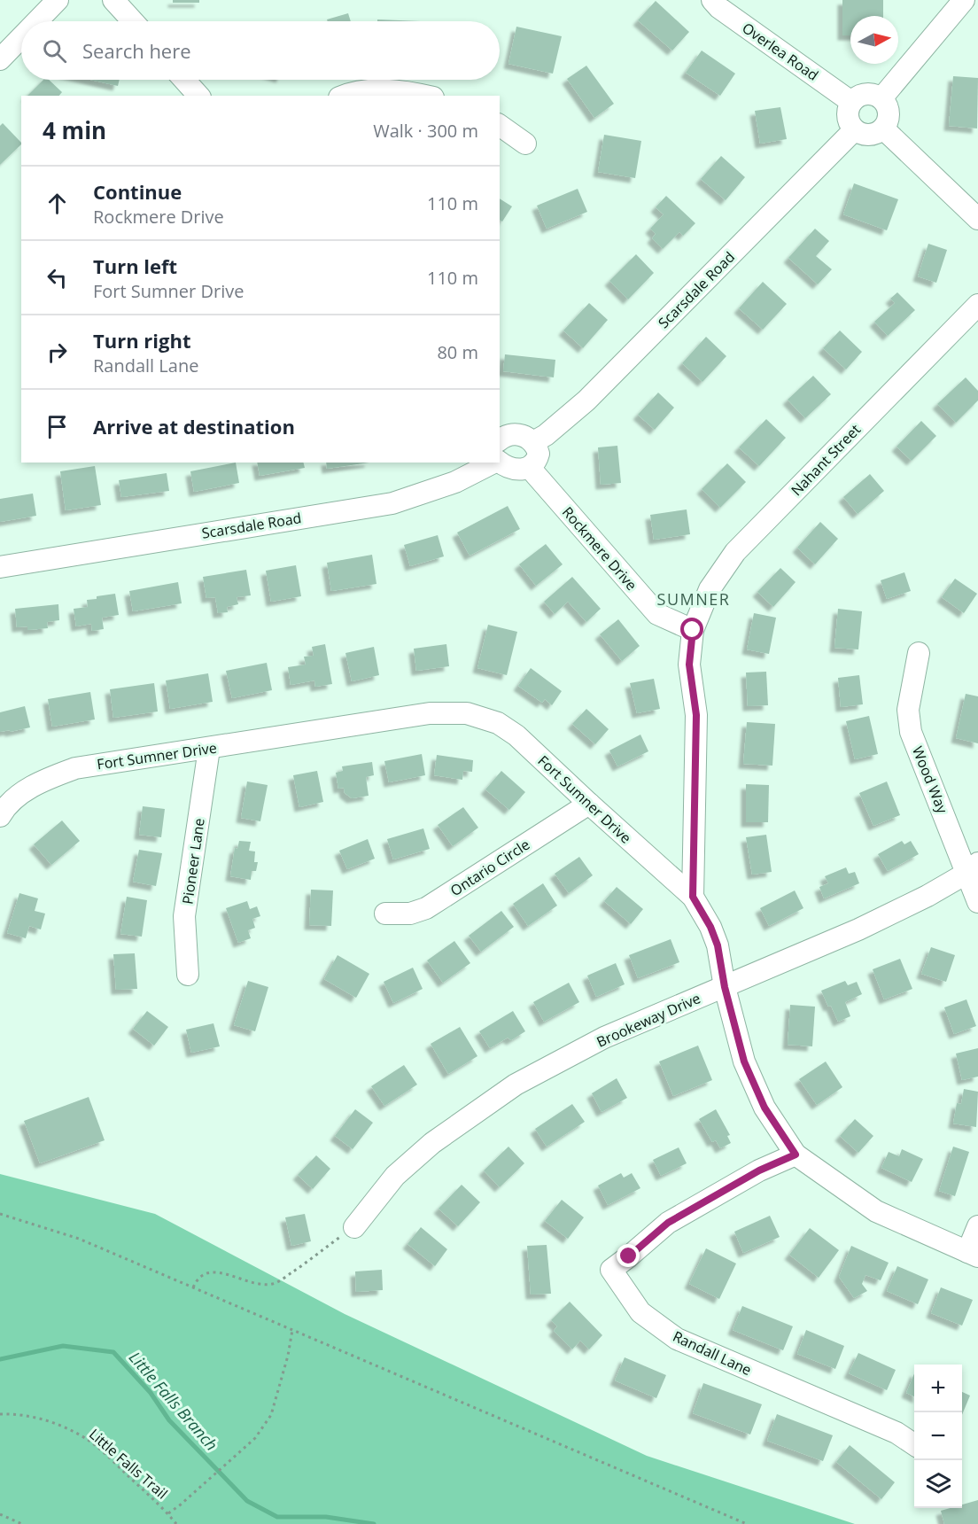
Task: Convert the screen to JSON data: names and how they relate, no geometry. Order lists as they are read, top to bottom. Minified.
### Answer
{"streets":{"street":["Overlea Road","Scarsdale Road","Nahant Street","Rockmere Drive","Fort Sumner Drive","Wood Way","Pioneer Lane","Ontario Circle","Brookeway Drive","Randall Lane"],"path":["Little Falls Trail"]},"crossings":[["Overlea Road","Scarsdale Road"],["Nahant Street","Rockmere Drive"],["Fort Sumner Drive","Pioneer Lane"],["Fort Sumner Drive","Ontario Circle"],["Fort Sumner Drive","Brookeway Drive"],["Fort Sumner Drive","Randall Lane"],["Wood Way","Brookeway Drive"]],"districts":["SUMNER"],"water":["Little Falls Branch"],"north":"right","page":{"search":"Search here","heading":["4 min","Walk · 300 m"],"list":[["Continue","Rockmere Drive","110 m"],["Turn left","Fort Sumner Drive","110 m"],["Turn right","Randall Lane","80 m"],"Arrive at destination"],"map_buttons":["+","−"]}}
